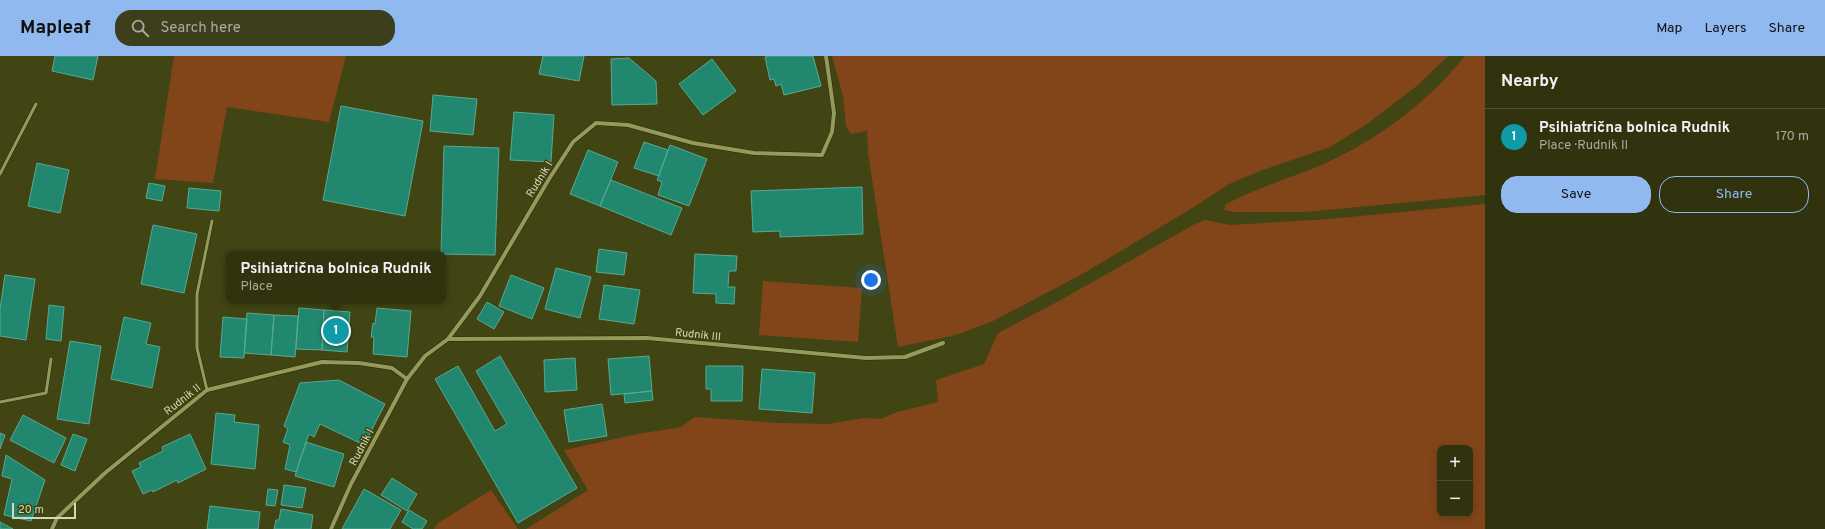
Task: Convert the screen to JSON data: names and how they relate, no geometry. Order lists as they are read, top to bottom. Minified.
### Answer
{"streets":{"street":["Rudnik I","Rudnik III","Rudnik II"]},"crossings":[["Rudnik I","Rudnik III"],["Rudnik I","Rudnik II"]],"scale_bar":"20 m","page":{"header":"Mapleaf","search":"Search here","nav":["Map","Layers","Share"],"heading":"Nearby","list":[{"mark":"1","name":"Psihiatrična bolnica Rudnik","note":"Place · Rudnik II","value":"170 m"}],"buttons":["Save","Share"],"popup":["Psihiatrična bolnica Rudnik","Place"],"pins":"1","map_buttons":["+","−"],"scale":"20 m"}}
